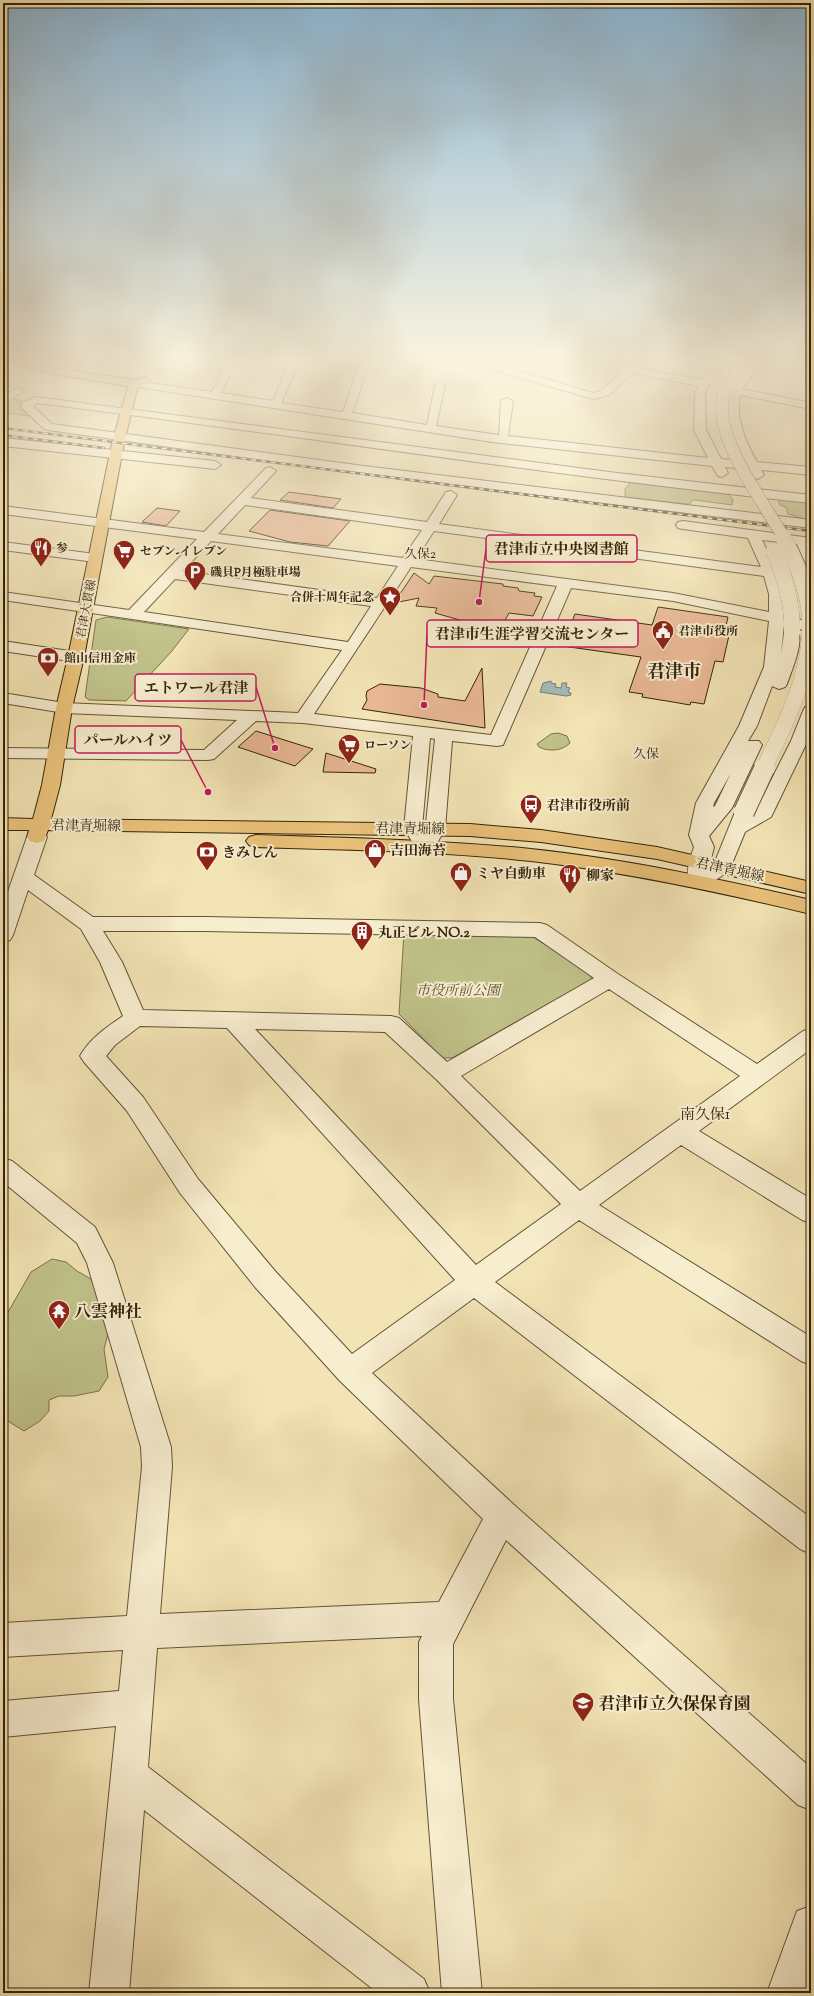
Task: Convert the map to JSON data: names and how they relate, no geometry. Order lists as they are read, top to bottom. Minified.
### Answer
{"streets":{"main road":["君津大貫線","君津青堀線"]},"crossings":[["君津大貫線","君津青堀線"]],"districts":["久保2","君津市","久保","南久保1"],"parks":["市役所前公園"],"places":{"restaurant":["参","柳家"],"supermarket":["セブン-イレブン","ローソン"],"parking":["磯貝P月極駐車場"],"other":["君津市立中央図書館","君津市生涯学習交流センター","エトワール君津","パールハイツ"],"place":["合併十周年記念"],"public building":["君津市役所"],"bank":["館山信用金庫","きみしん"],"bus stop":["君津市役所前"],"shop":["吉田海苔","ミヤ自動車"],"building":["丸正ビル NO.2"],"temple":["八雲神社"],"school or university":["君津市立久保保育園"]}}
